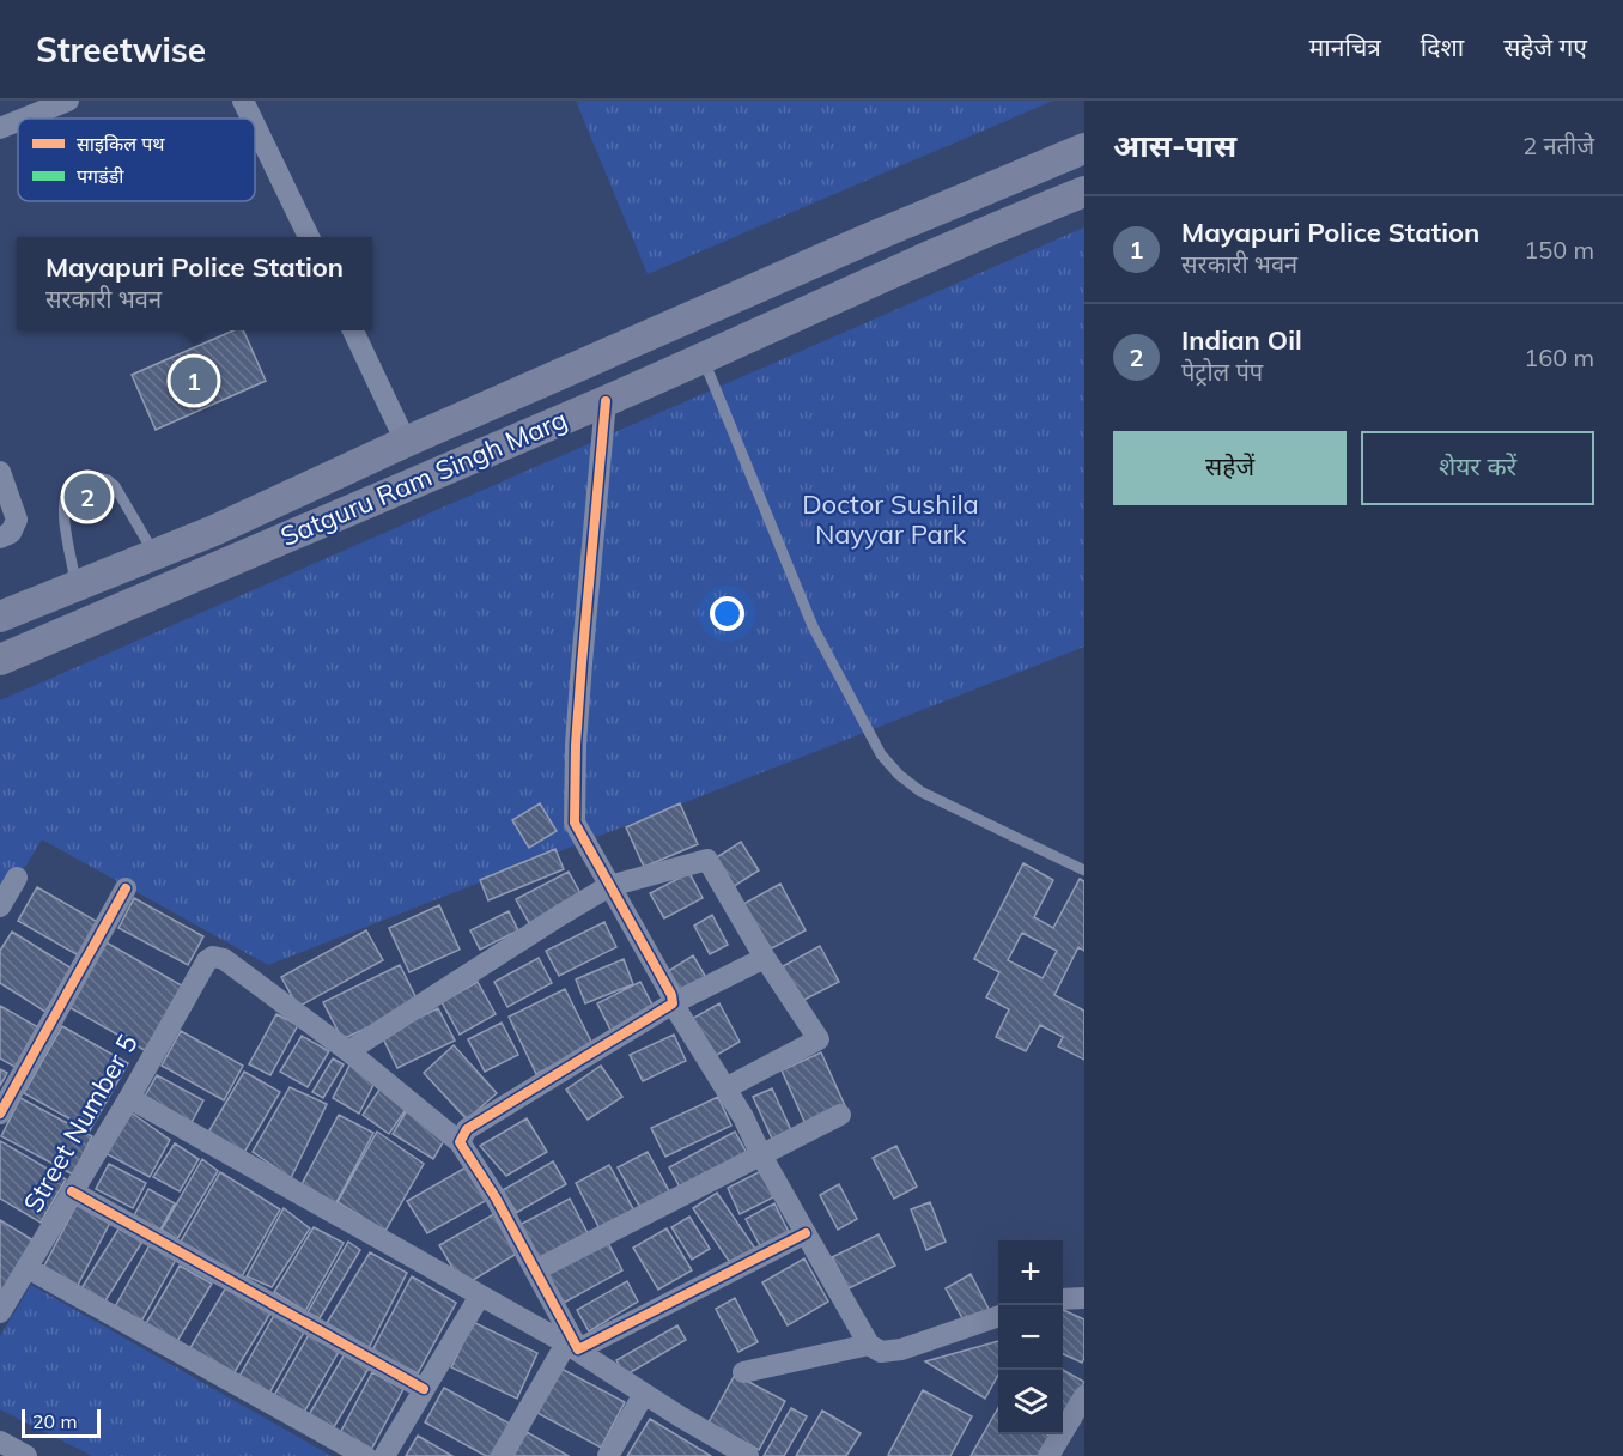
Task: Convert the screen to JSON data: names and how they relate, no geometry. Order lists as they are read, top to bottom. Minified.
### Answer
{"streets":{"main road":["Satguru Ram Singh Marg"],"street":["Street Number 5"]},"parks":["Doctor Sushila Nayyar Park"],"legend":["साइकिल पथ","पगडंडी"],"scale_bar":"20 m","page":{"header":"Streetwise","nav":["मानचित्र","दिशा","सहेजे गए"],"heading":["आस-पास","2 नतीजे"],"list":[{"mark":"1","name":"Mayapuri Police Station","note":"सरकारी भवन","value":"150 m"},{"mark":"2","name":"Indian Oil","note":"पेट्रोल पंप","value":"160 m"}],"popup":["Mayapuri Police Station","सरकारी भवन"],"pins":["1","2"],"buttons":["सहेजें","शेयर करें"],"map_buttons":["+","−"],"scale":"20 m"}}
